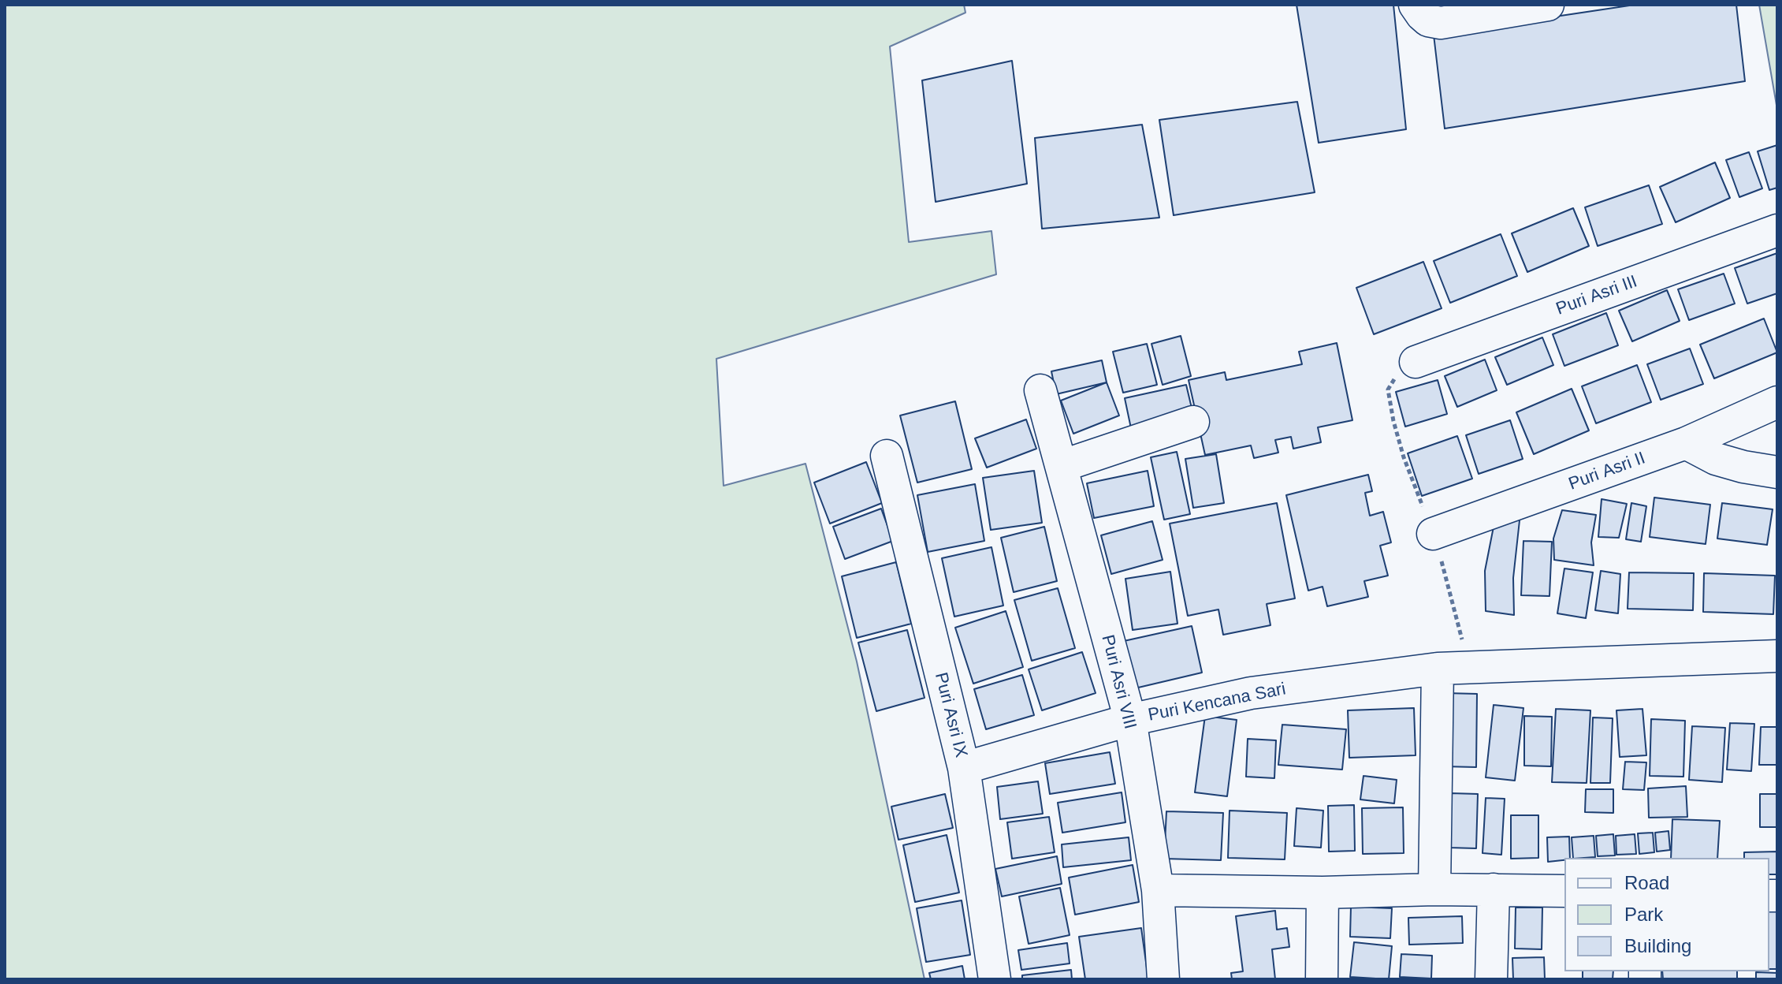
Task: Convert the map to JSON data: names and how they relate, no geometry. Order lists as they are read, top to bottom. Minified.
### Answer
{"streets":{"street":["Puri Asri III","Puri Asri II","Puri Asri VIII","Puri Kencana Sari","Puri Asri IX"]},"crossings":[["Puri Asri VIII","Puri Kencana Sari"],["Puri Kencana Sari","Puri Asri IX"]],"legend":["Road","Park","Building"]}
